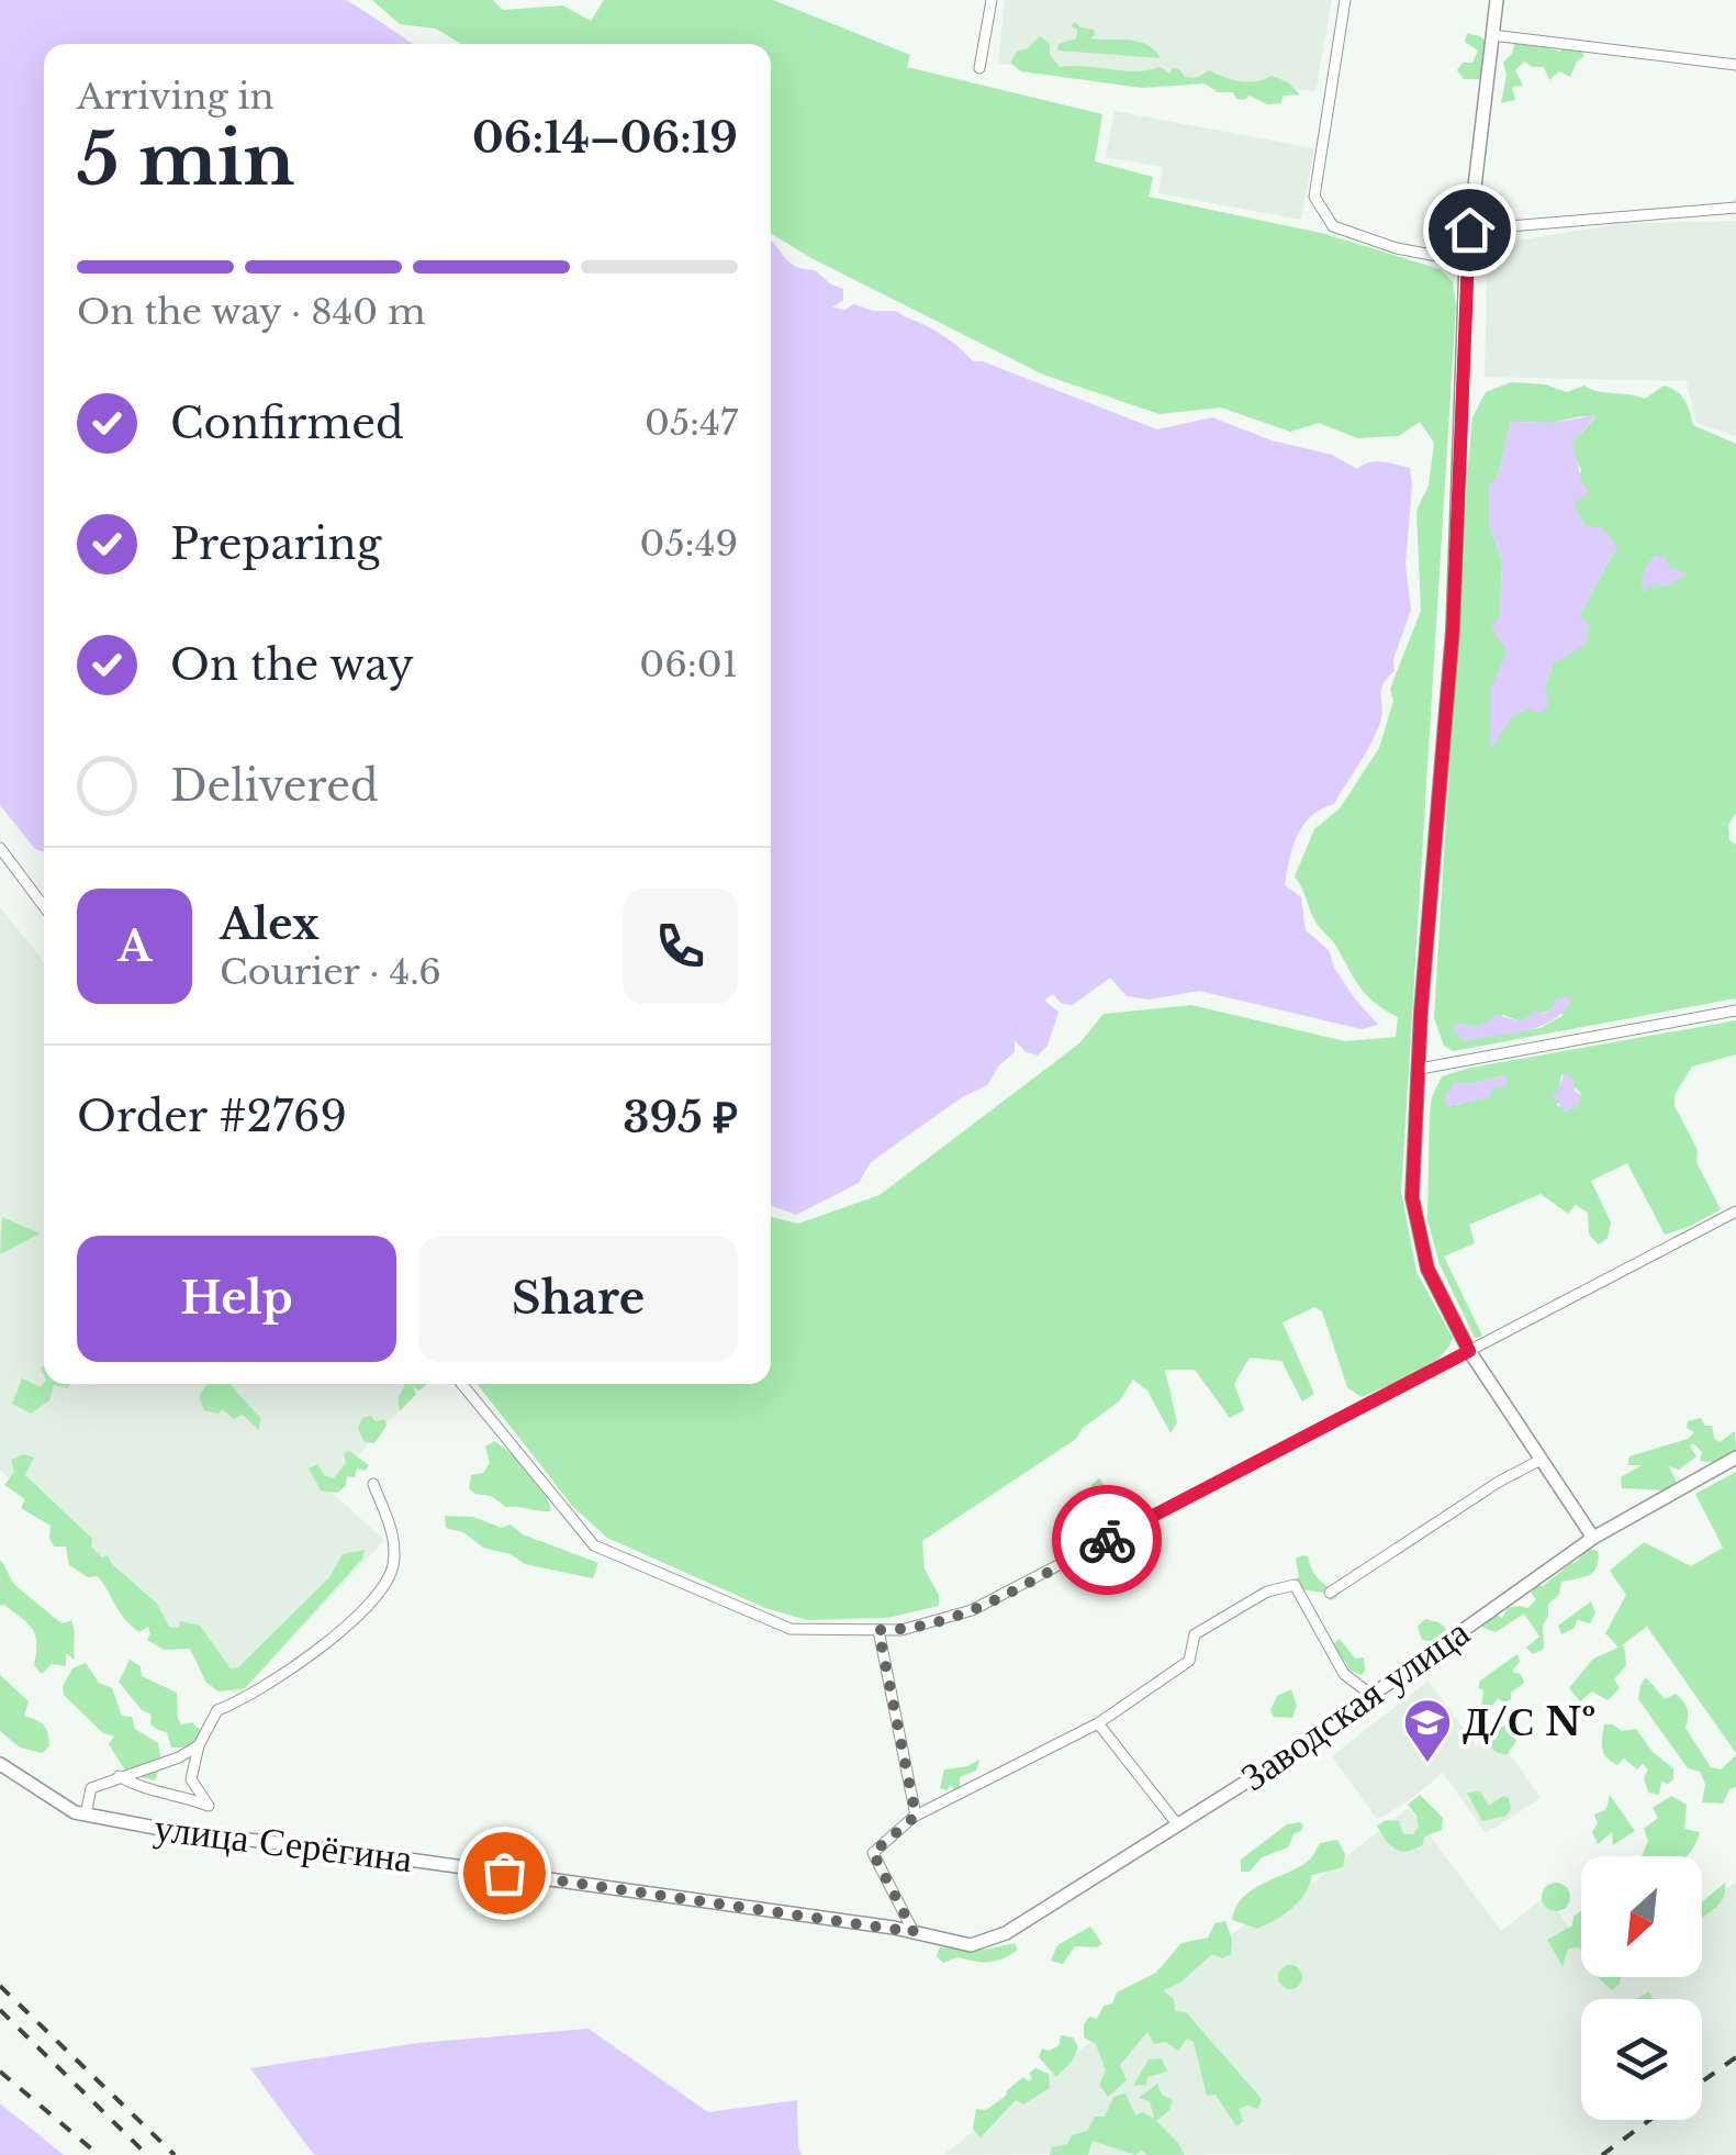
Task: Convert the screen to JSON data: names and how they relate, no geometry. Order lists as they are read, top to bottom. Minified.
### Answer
{"streets":{"street":["Заводская улица","улица Серёгина"]},"crossings":[["Заводская улица","улица Серёгина"]],"places":{"school or university":["Д/С №"]},"north":"bottom left","page":{"heading":["5 min","Arriving in","06:14–06:19"],"panel":["Alex","Courier · 4.6","Order #2769","395 ₽"],"bar":"On the way · 840 m","list":[["Confirmed","05:47"],["Preparing","05:49"],["On the way","06:01"],"Delivered"],"round":"A","buttons":["Help","Share"]}}
